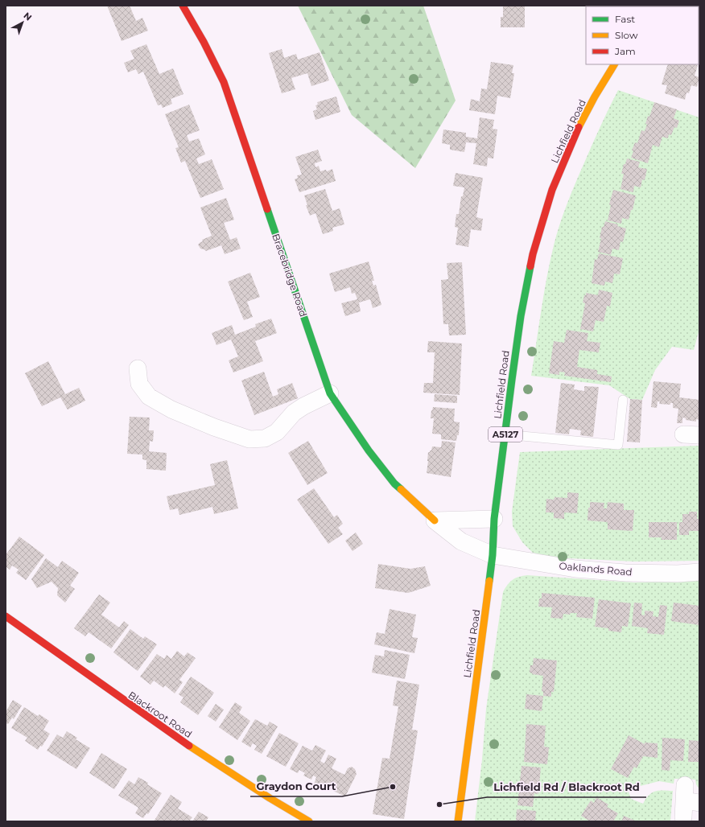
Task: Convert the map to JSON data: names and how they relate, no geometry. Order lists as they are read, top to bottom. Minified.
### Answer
{"streets":{"street":["Lichfield Road","Bracebridge Road","A5127","Oaklands Road","Blackroot Road"]},"crossings":[["Lichfield Road","Bracebridge Road"],["Lichfield Road","Oaklands Road"],["Bracebridge Road","Oaklands Road"]],"places":["Graydon Court","Lichfield Rd / Blackroot Rd"],"legend":["Fast","Slow","Jam"],"north":"top right"}
